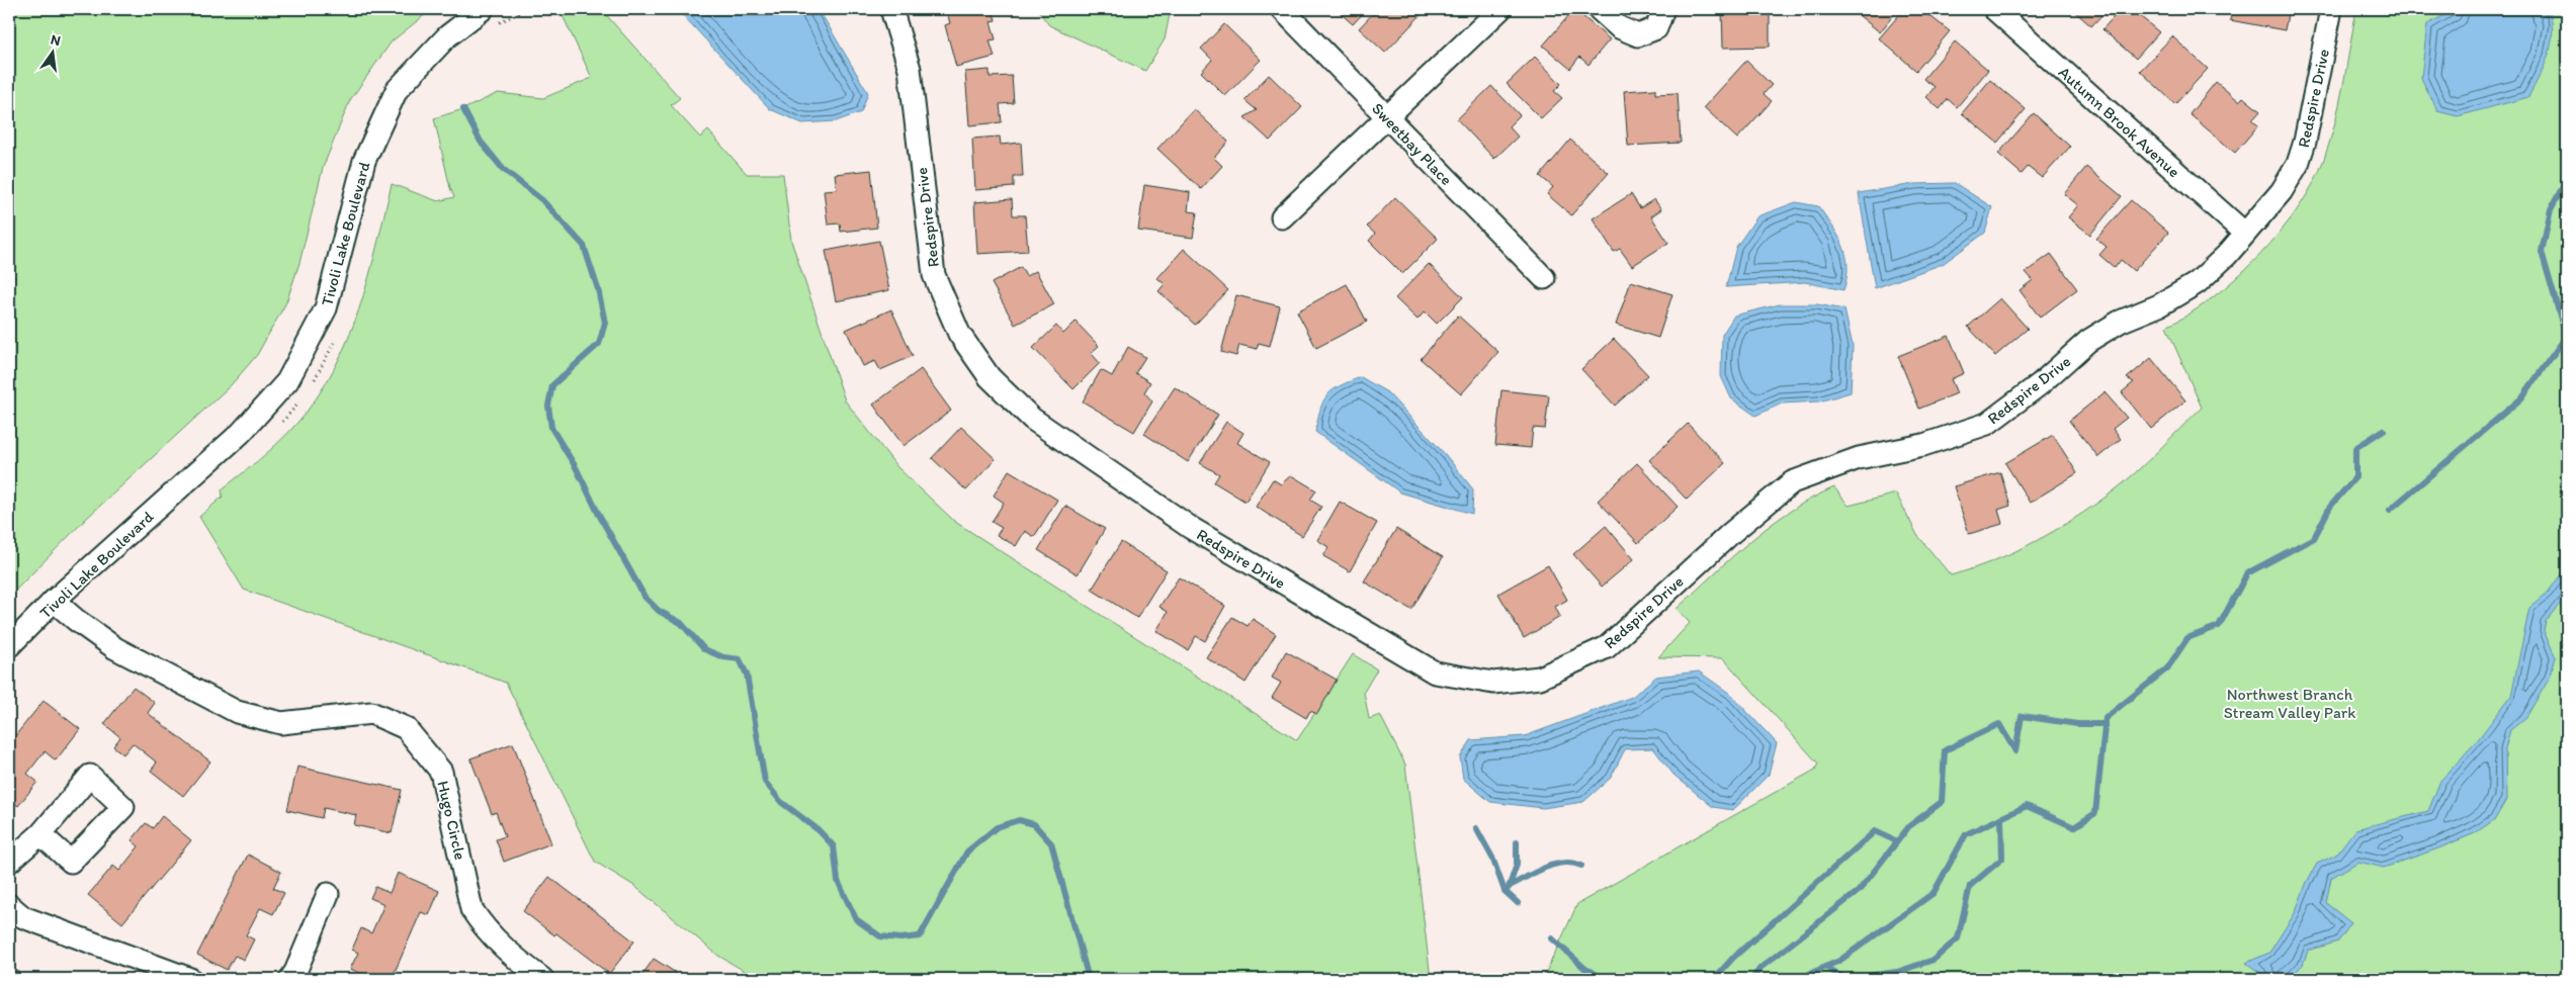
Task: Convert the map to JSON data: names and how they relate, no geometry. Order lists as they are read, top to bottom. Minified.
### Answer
{"streets":{"street":["Redspire Drive","Autumn Brook Avenue","Sweetbay Place","Tivoli Lake Boulevard","Hugo Circle"]},"crossings":[["Redspire Drive","Autumn Brook Avenue"],["Tivoli Lake Boulevard","Hugo Circle"]],"parks":["Northwest Branch Stream Valley Park"],"north":"top"}
